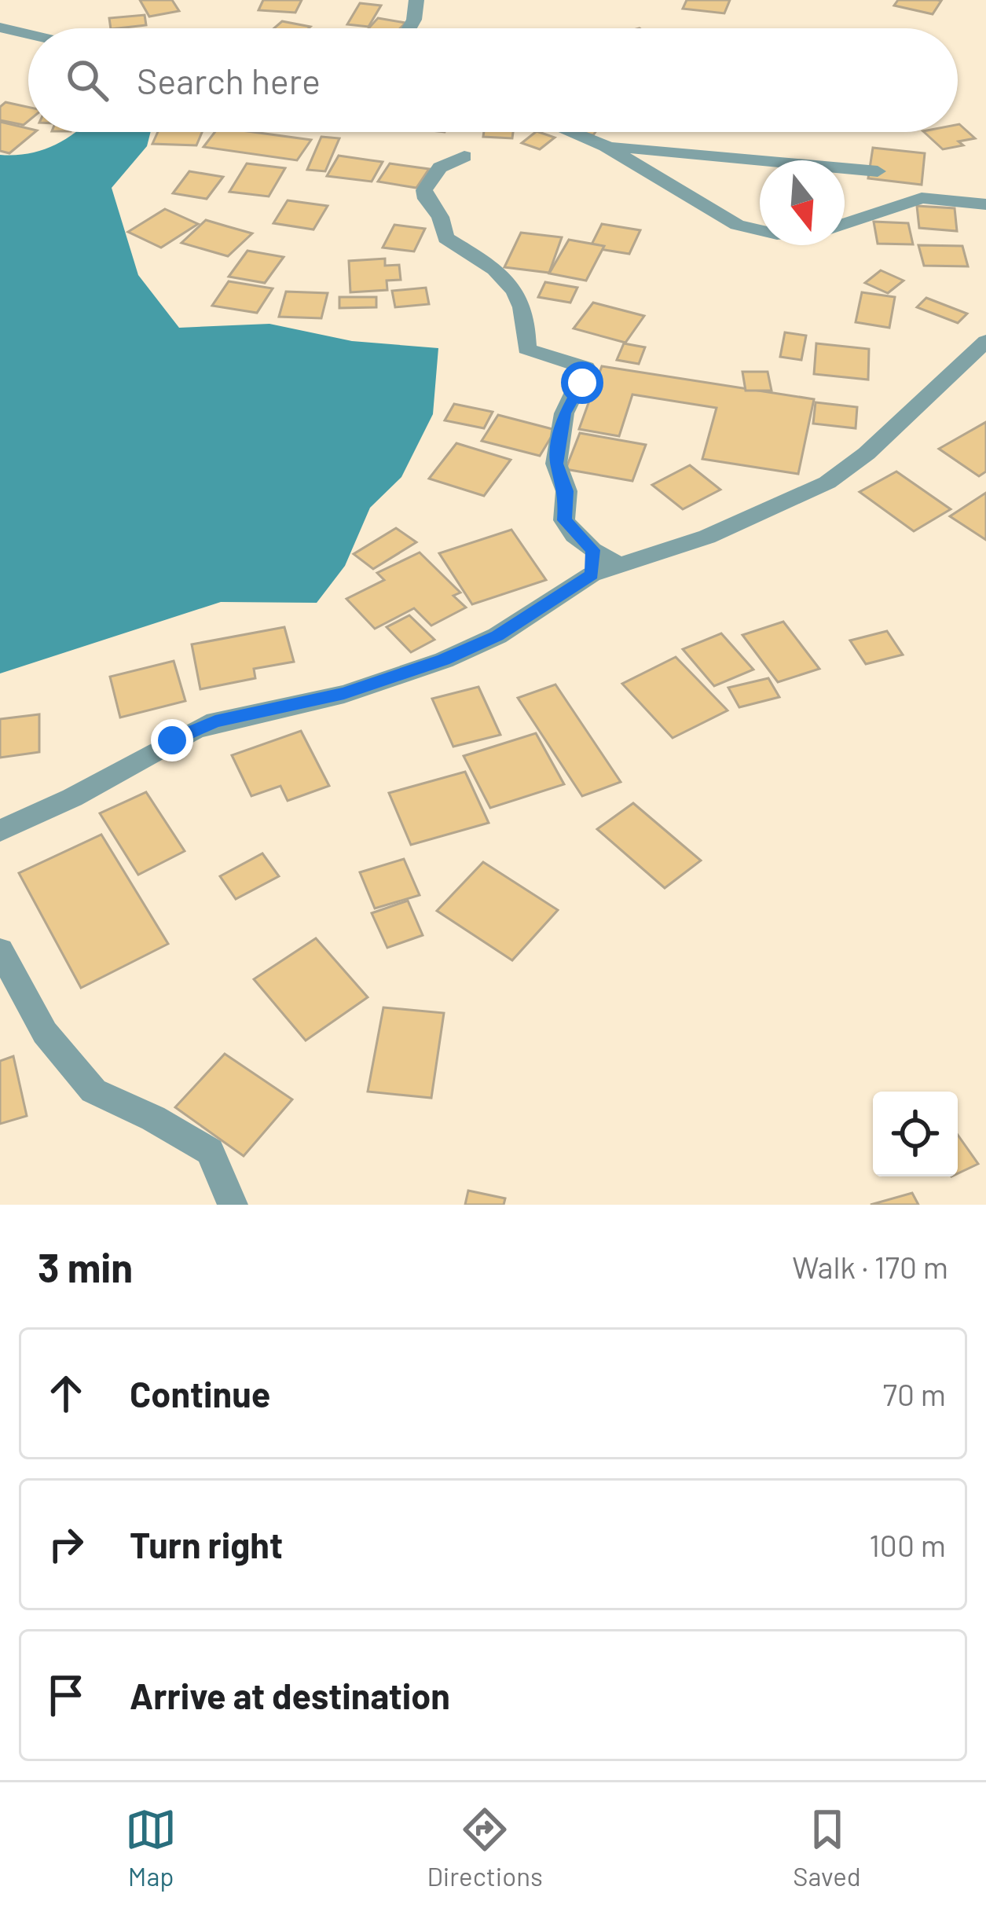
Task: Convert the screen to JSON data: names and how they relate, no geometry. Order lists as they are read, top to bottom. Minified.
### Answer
{"north":"bottom","page":{"search":"Search here","heading":["3 min","Walk · 170 m"],"list":[["Continue","70 m"],["Turn right","100 m"],"Arrive at destination"],"nav":["Map","Directions","Saved"]}}
